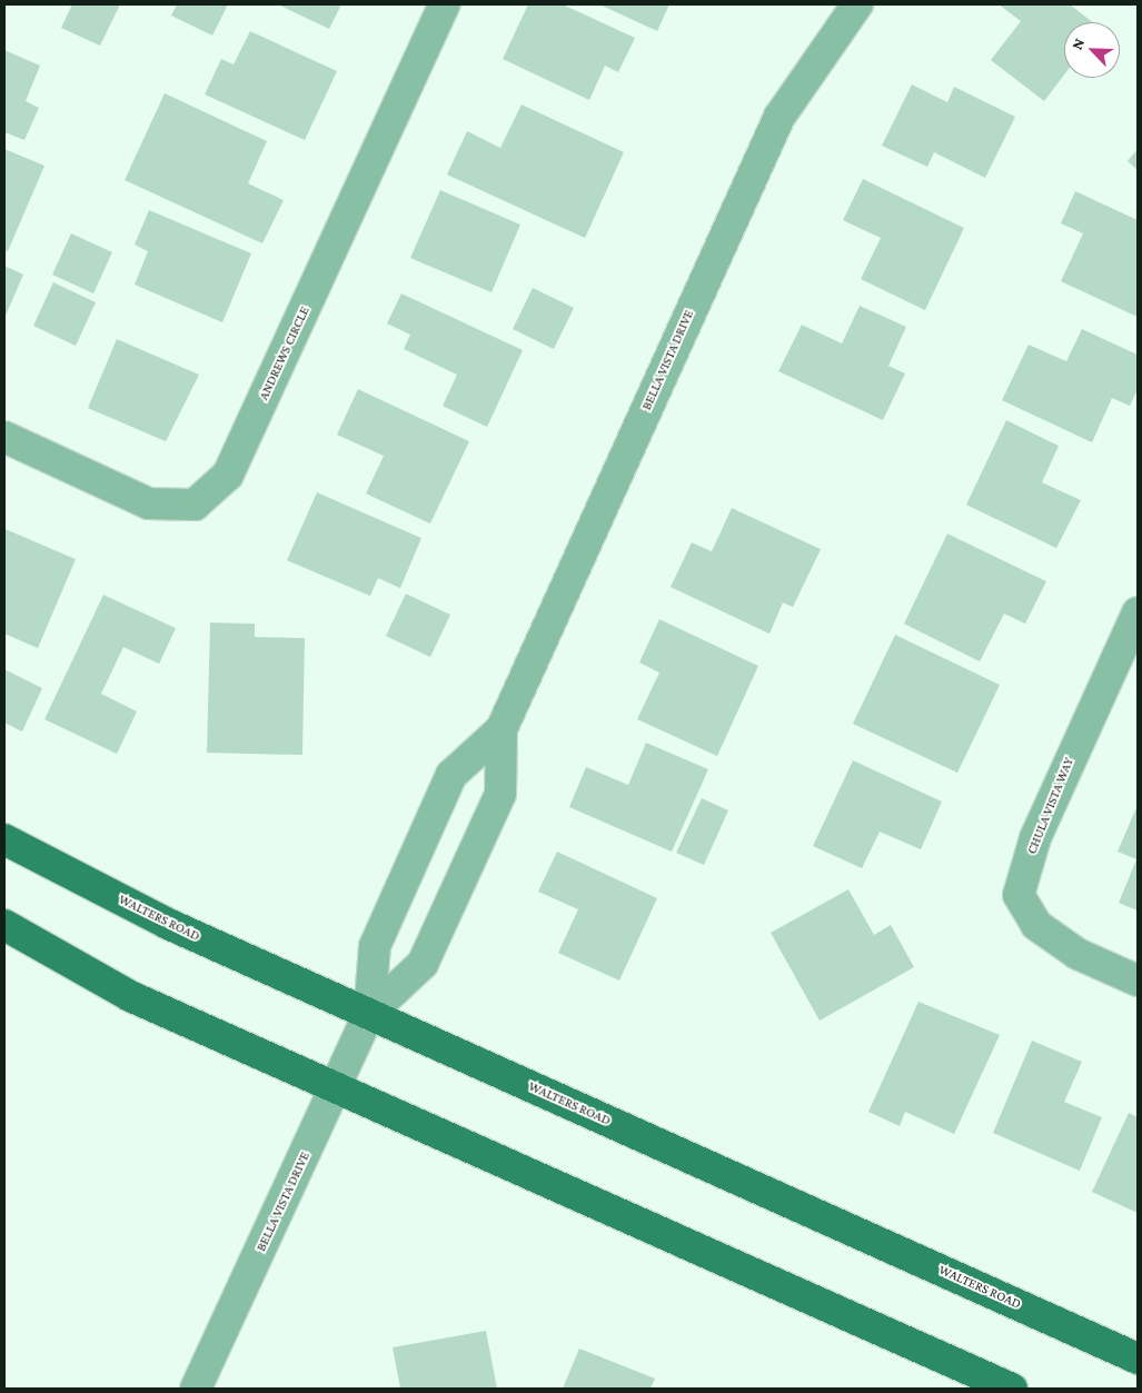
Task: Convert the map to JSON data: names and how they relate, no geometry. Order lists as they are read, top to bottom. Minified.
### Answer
{"streets":{"main road":["WALTERS ROAD"],"street":["ANDREWS CIRCLE","BELLA VISTA DRIVE","CHULA VISTA WAY"]},"crossings":[["BELLA VISTA DRIVE","WALTERS ROAD"]],"north":"top left"}
